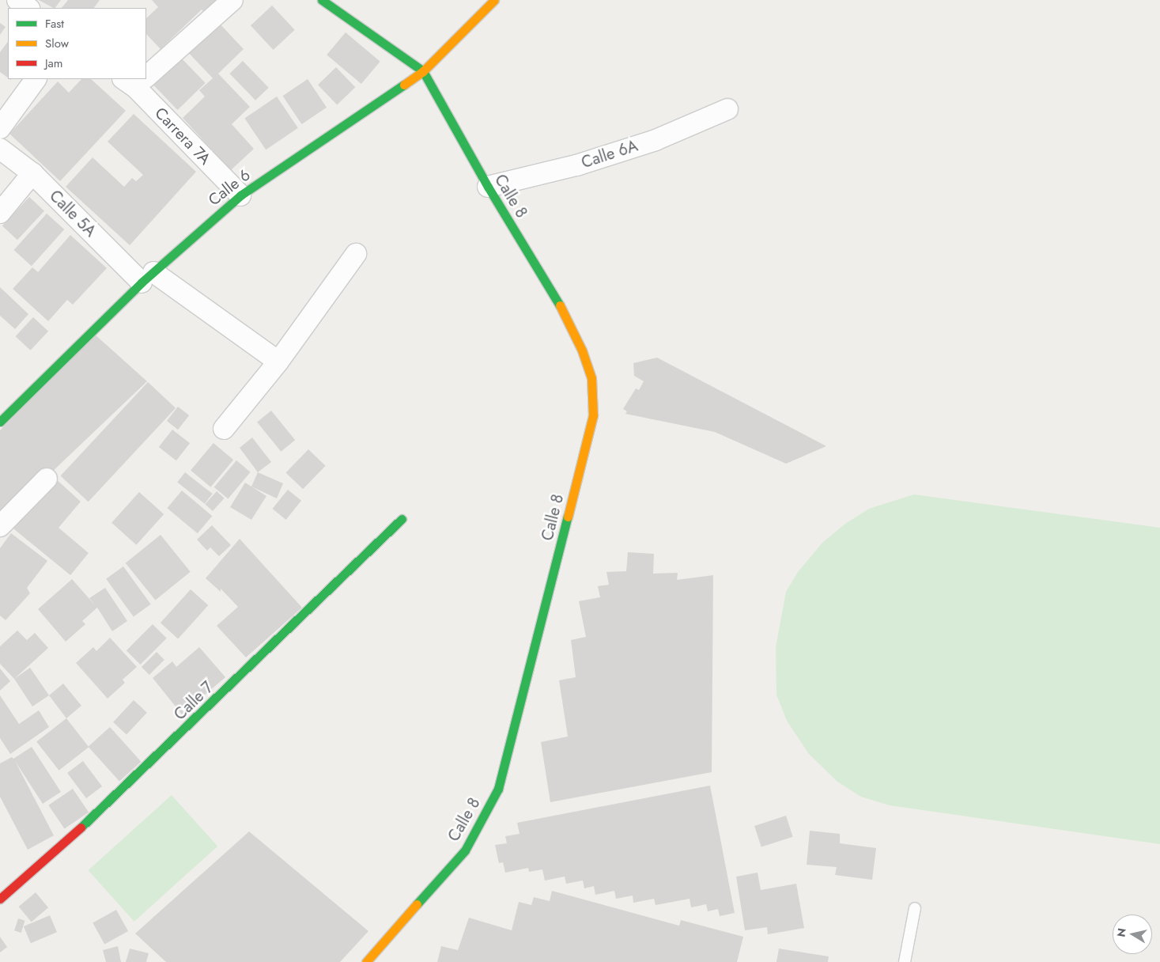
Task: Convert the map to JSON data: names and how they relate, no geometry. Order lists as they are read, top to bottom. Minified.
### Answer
{"streets":{"street":["Carrera 7A","Calle 6A","Calle 6","Calle 8","Calle 5A","Calle 7"]},"crossings":[["Carrera 7A","Calle 6"],["Calle 6A","Calle 8"],["Calle 6","Calle 8"],["Calle 6","Calle 5A"]],"legend":["Fast","Slow","Jam"],"north":"left"}
